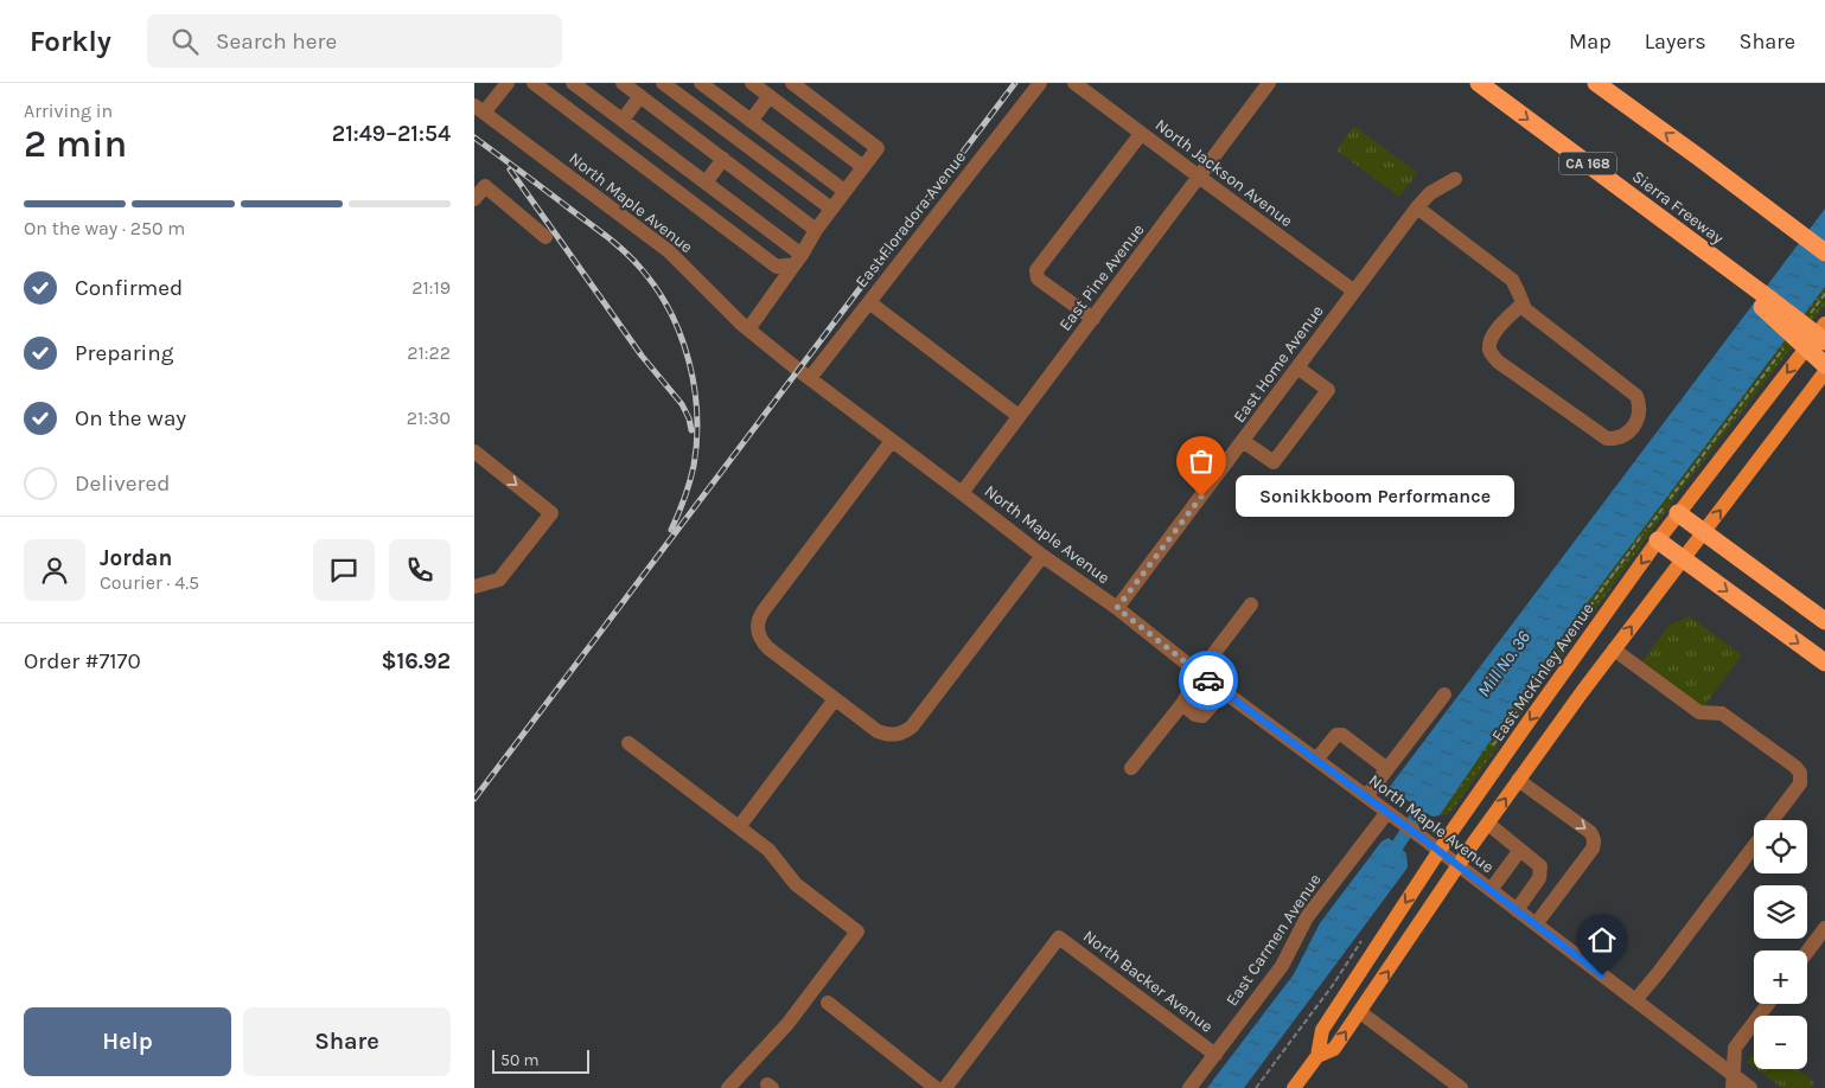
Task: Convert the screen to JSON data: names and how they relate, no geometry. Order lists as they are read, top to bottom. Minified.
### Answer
{"streets":{"highway":["CA 168","Sierra Freeway"],"main road":["East McKinley Avenue"],"street":["North Jackson Avenue","North Maple Avenue","East Floradora Avenue","East Pine Avenue","East Home Avenue","East Carmen Avenue","North Backer Avenue"]},"crossings":[["North Jackson Avenue","East Pine Avenue"],["North Jackson Avenue","East Home Avenue"],["North Maple Avenue","East Floradora Avenue"],["North Maple Avenue","East Pine Avenue"],["North Maple Avenue","East Home Avenue"],["North Maple Avenue","East McKinley Avenue"],["North Maple Avenue","East Carmen Avenue"],["East Carmen Avenue","North Backer Avenue"]],"water":["Mill No. 36"],"places":["Sonikkboom Performance"],"scale_bar":"50 m","page":{"header":"Forkly","search":"Search here","nav":["Map","Layers","Share"],"heading":["2 min","Arriving in","21:49–21:54"],"panel":["Jordan","Courier · 4.5","Order #7170","$16.92"],"bar":"On the way · 250 m","list":[["Confirmed","21:19"],["Preparing","21:22"],["On the way","21:30"],"Delivered"],"bubble":"Sonikkboom Performance","map_buttons":["+","−"],"buttons":["Help","Share"],"scale":"50 m"}}
